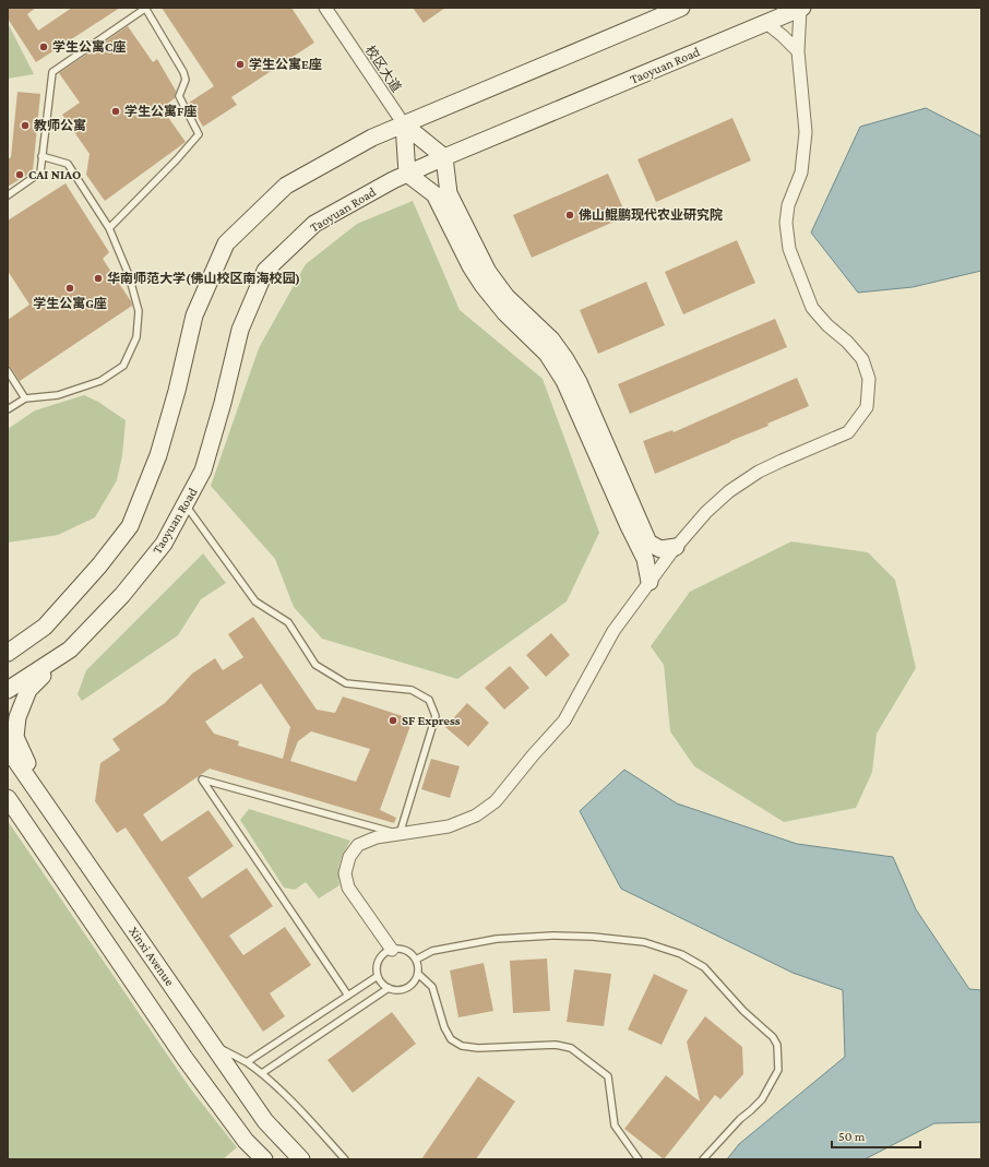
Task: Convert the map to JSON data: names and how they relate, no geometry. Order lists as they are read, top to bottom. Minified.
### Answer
{"streets":{"main road":["Taoyuan Road","Xinxi Avenue"],"street":["校区大道"]},"places":["学生公寓C座","学生公寓E座","学生公寓F座","教师公寓","CAI NIAO","佛山鲲鹏现代农业研究院","华南师范大学(佛山校区南海校园)","学生公寓G座","SF Express"],"scale_bar":"50 m"}
